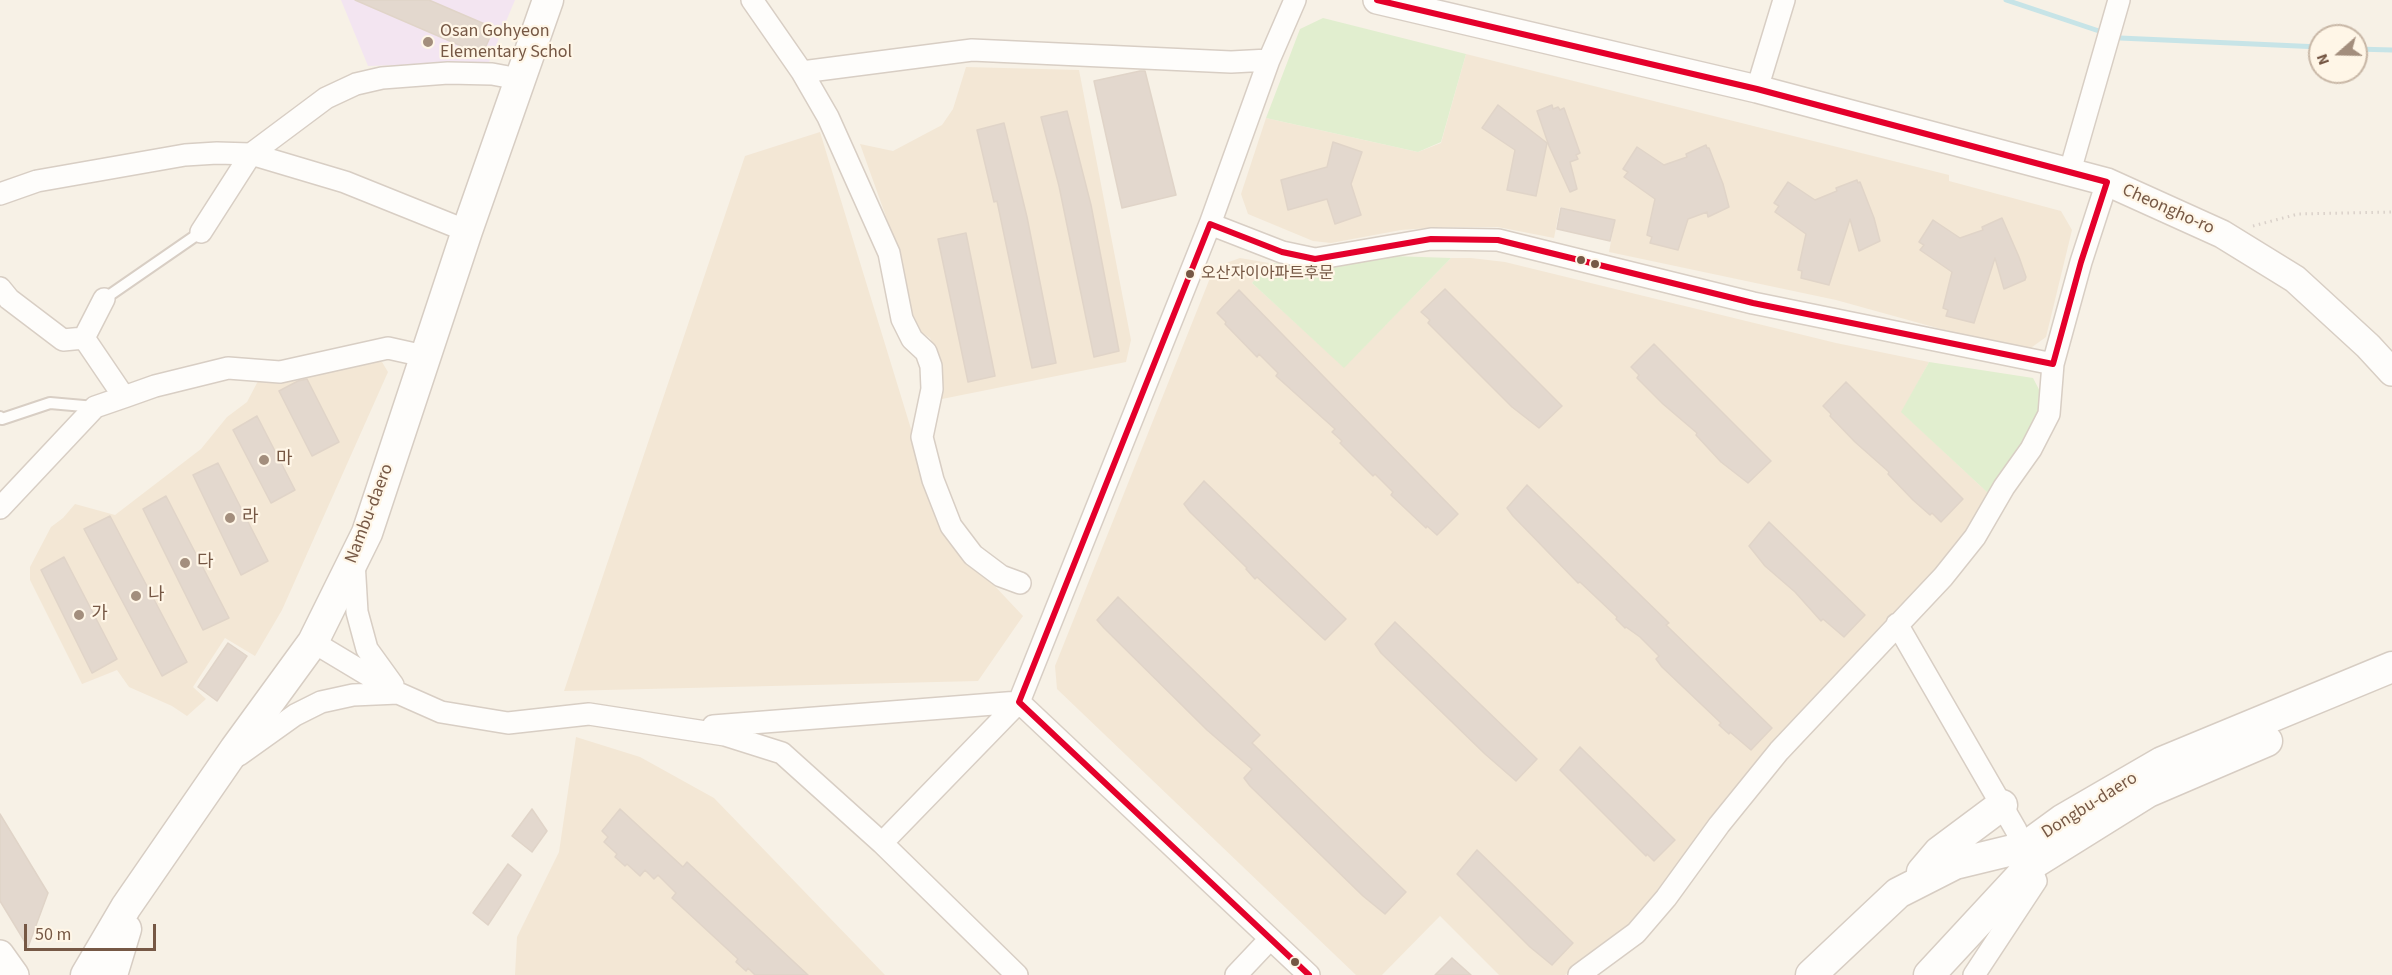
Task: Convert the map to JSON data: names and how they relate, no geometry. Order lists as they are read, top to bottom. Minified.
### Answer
{"streets":{"main road":["Nambu-daero","Dongbu-daero"],"street":["Cheongho-ro"]},"places":["Osan Gohyeon Elementary Schol","오산자이아파트후문","마","라","다","나","가"],"scale_bar":"50 m","north":"left"}
